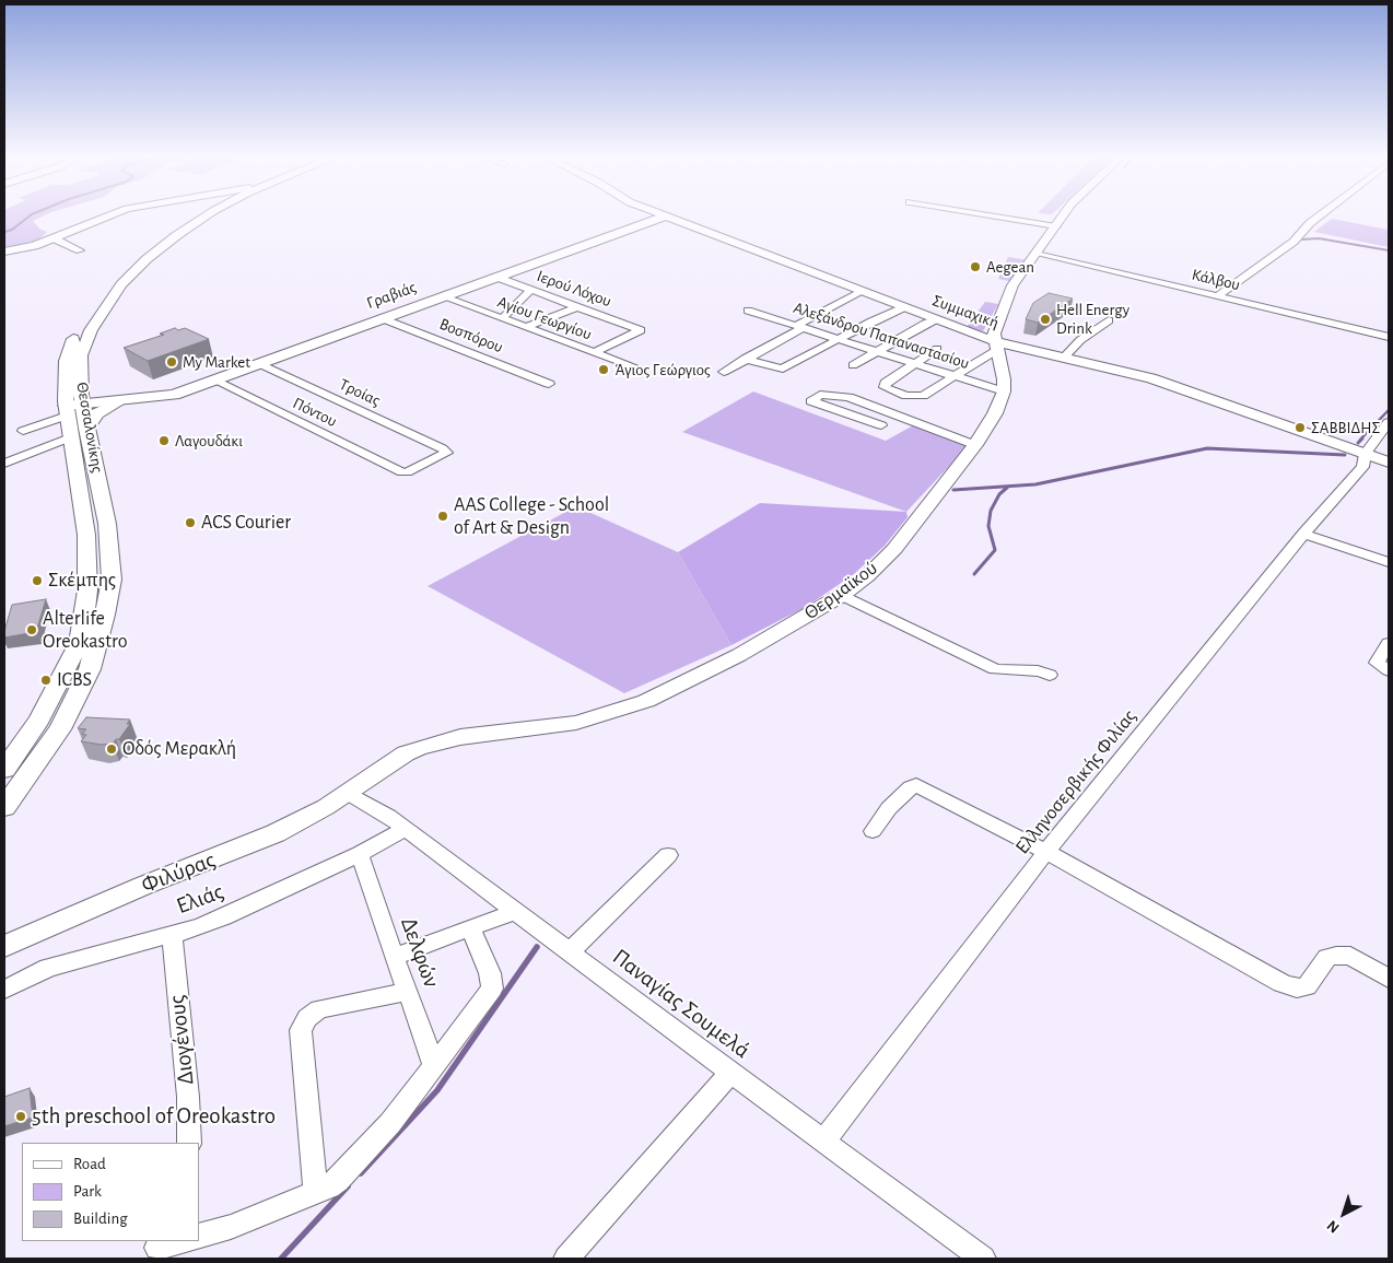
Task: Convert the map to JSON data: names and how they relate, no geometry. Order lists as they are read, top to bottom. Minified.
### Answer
{"streets":{"main road":["Θεσσαλονίκης"],"street":["Κάλβου","Ιερού Λόχου","Γραβιάς","Συμμαχική","Αγίου Γεωργίου","Βοσπόρου","Αλεξάνδρου Παπαναστασίου","Τροίας","Πόντου","Θερμαϊκού","Ελληνοσερβικής Φιλίας","Φιλύρας","Ελιάς","Δελφών","Παναγίας Σουμελά","Διογένους"]},"crossings":[["Ιερού Λόχου","Γραβιάς"],["Ιερού Λόχου","Αγίου Γεωργίου"],["Γραβιάς","Συμμαχική"],["Γραβιάς","Αγίου Γεωργίου"],["Γραβιάς","Βοσπόρου"],["Γραβιάς","Τροίας"],["Γραβιάς","Πόντου"],["Γραβιάς","Θεσσαλονίκης"],["Συμμαχική","Ελληνοσερβικής Φιλίας"],["Αλεξάνδρου Παπαναστασίου","Θερμαϊκού"],["Τροίας","Πόντου"],["Θερμαϊκού","Φιλύρας"],["Θερμαϊκού","Παναγίας Σουμελά"],["Ελληνοσερβικής Φιλίας","Παναγίας Σουμελά"],["Φιλύρας","Παναγίας Σουμελά"],["Ελιάς","Δελφών"],["Ελιάς","Παναγίας Σουμελά"],["Ελιάς","Διογένους"]],"places":["Aegean","Hell Energy Drink","My Market","Άγιος Γεώργιος","ΣΑΒΒΙΔΗΣ","Λαγουδάκι","AAS College - School of Art & Design","ACS Courier","Σκέμπης","Alterlife Oreokastro","ICBS","Οδός Μερακλή","5th preschool of Oreokastro"],"legend":["Road","Park","Building"],"north":"bottom left"}
